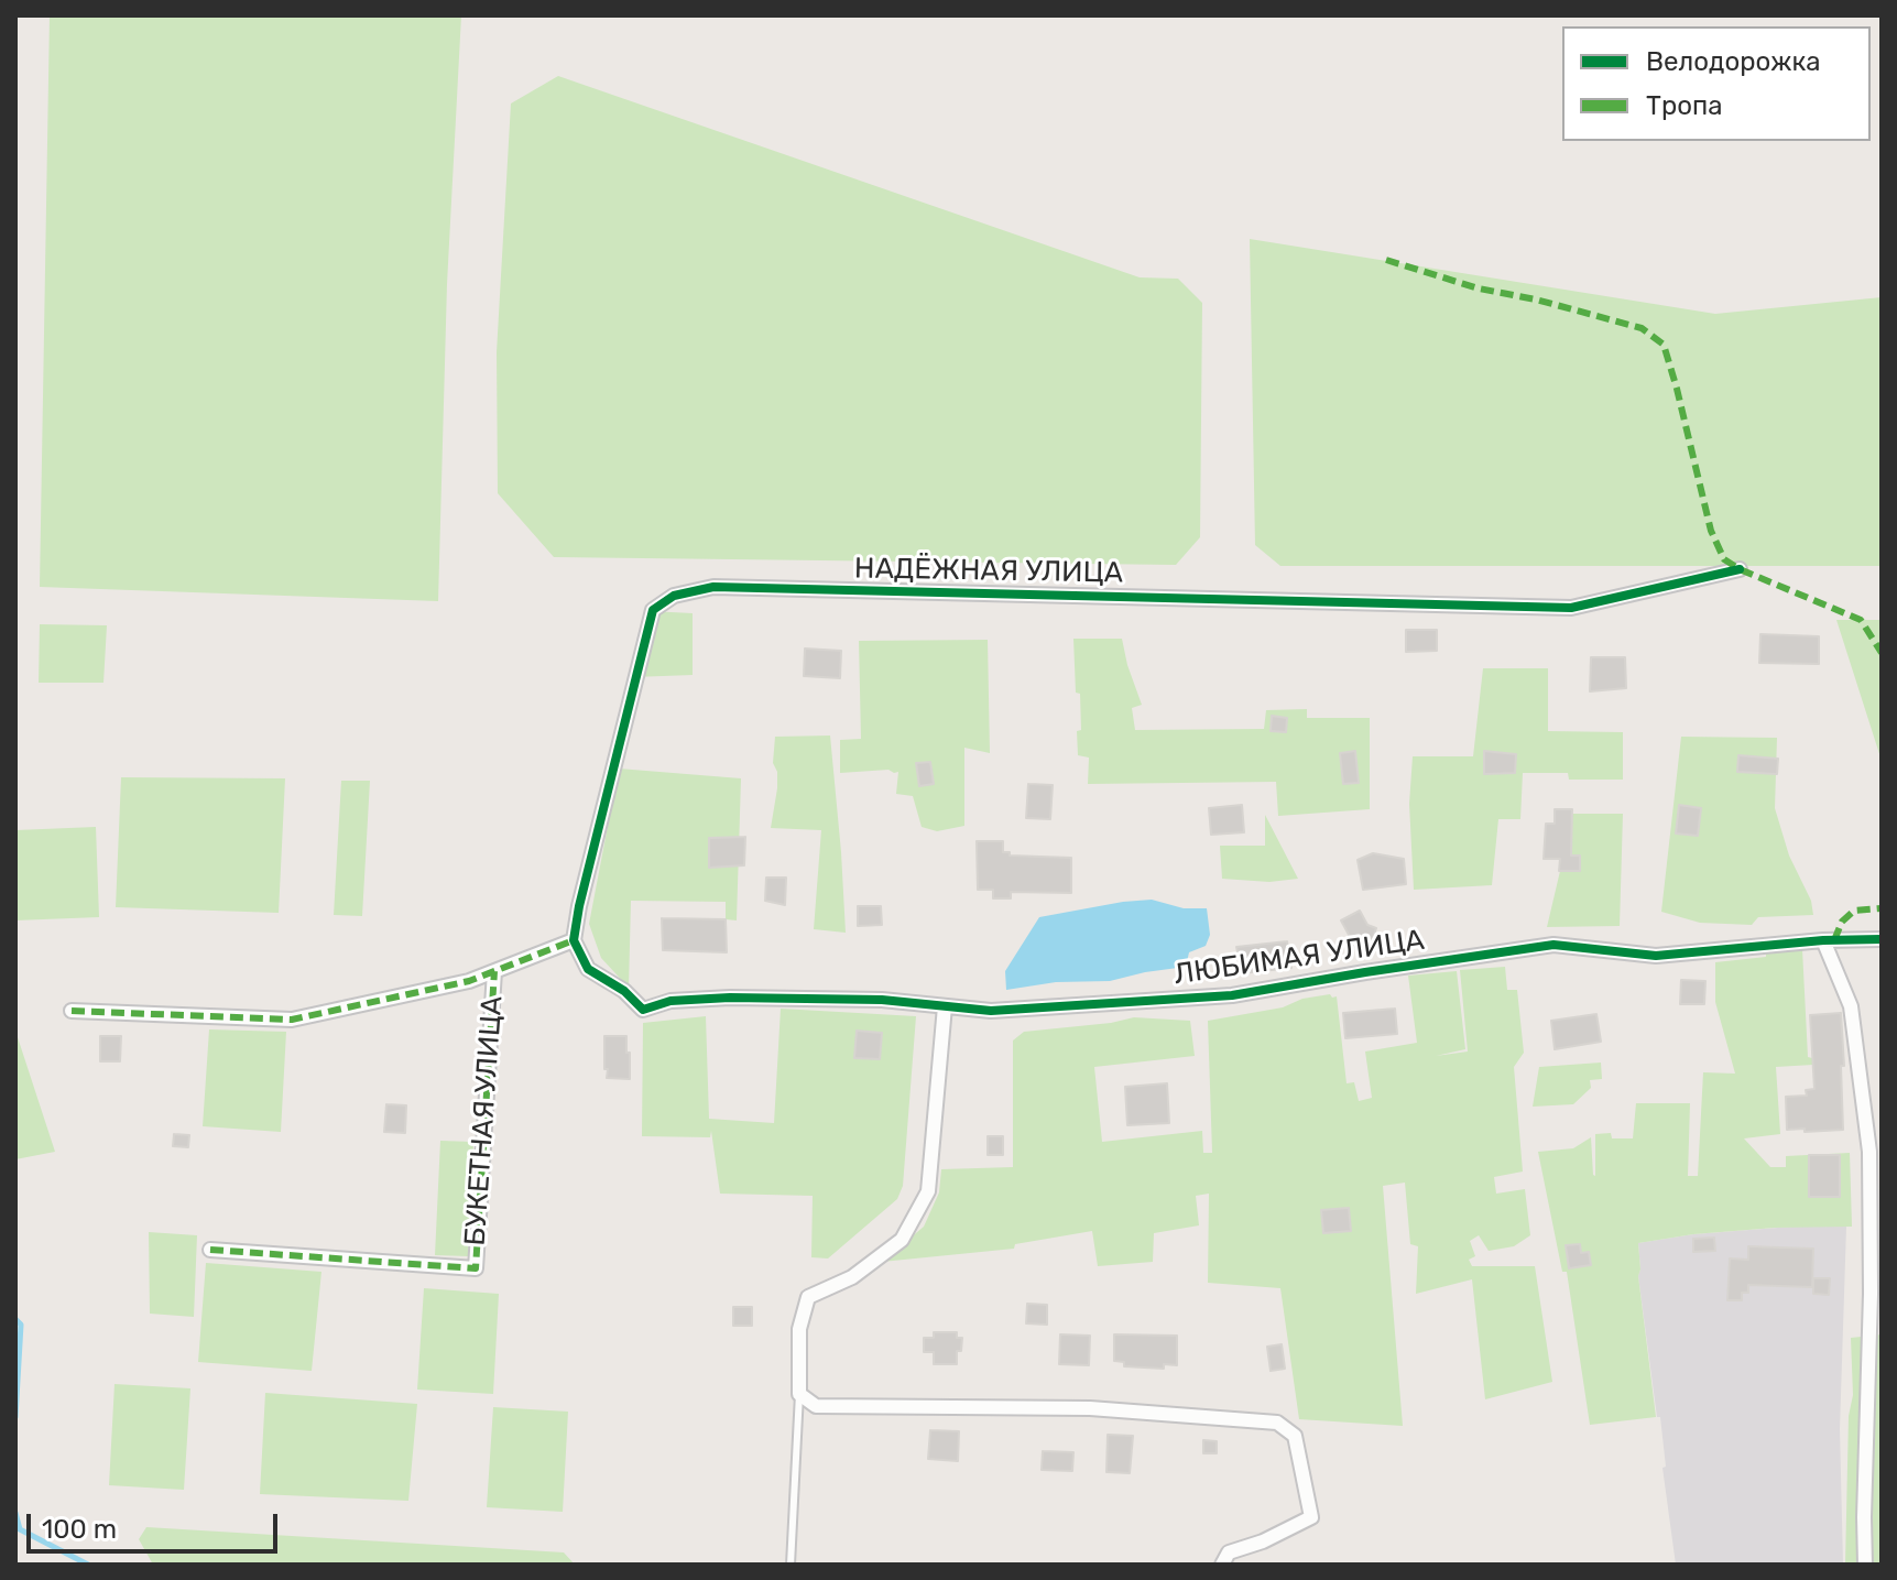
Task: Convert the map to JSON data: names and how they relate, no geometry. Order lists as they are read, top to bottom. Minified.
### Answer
{"streets":{"street":["НАДЁЖНАЯ УЛИЦА","ЛЮБИМАЯ УЛИЦА","БУКЕТНАЯ УЛИЦА"]},"crossings":[["НАДЁЖНАЯ УЛИЦА","ЛЮБИМАЯ УЛИЦА"]],"legend":["Велодорожка","Тропа"],"scale_bar":"100 m"}
